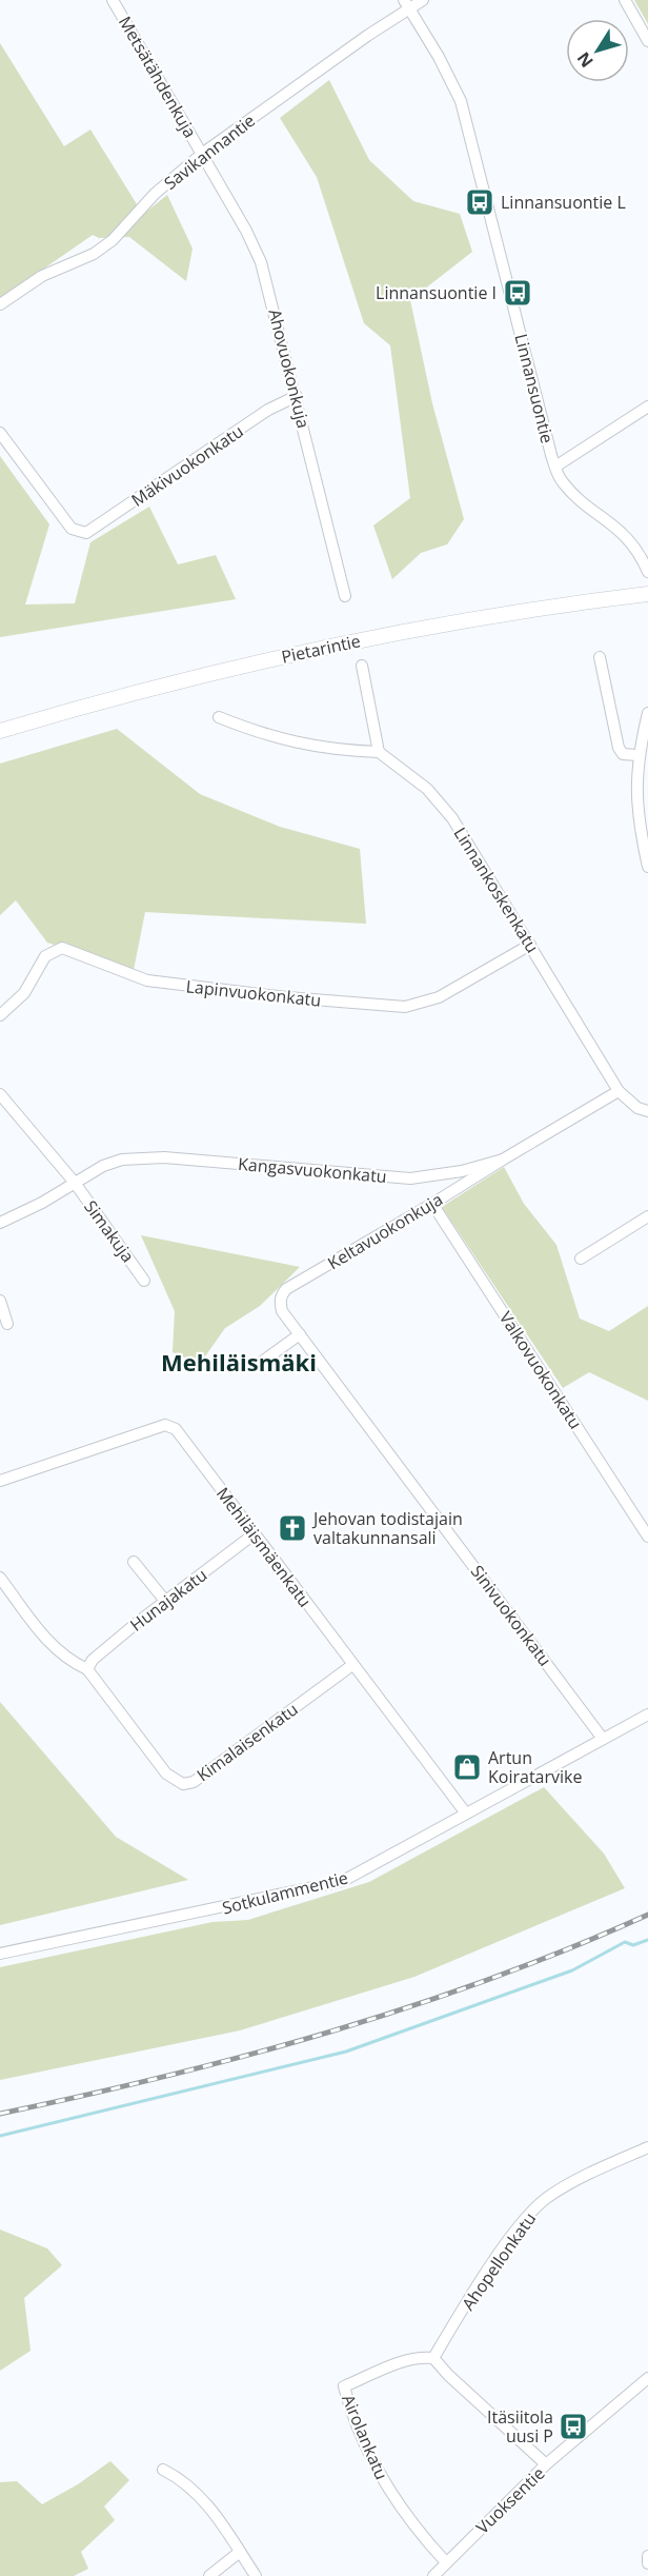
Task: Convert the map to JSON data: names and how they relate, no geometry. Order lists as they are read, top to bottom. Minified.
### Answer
{"streets":{"main road":["Pietarintie"],"street":["Metsätähdenkuja","Savikannantie","Ahovuokonkuja","Linnansuontie","Mäkivuokonkatu","Linnankoskenkatu","Lapinvuokonkatu","Kangasvuokonkatu","Simakuja","Keltavuokonkuja","Valkovuokonkatu","Mehiläismäenkatu","Hunajakatu","Sinivuokonkatu","Kimalaisenkatu","Sotkulammentie","Ahopellonkatu","Airolankatu","Vuoksentie"]},"crossings":[["Metsätähdenkuja","Savikannantie"],["Metsätähdenkuja","Ahovuokonkuja"],["Savikannantie","Ahovuokonkuja"],["Savikannantie","Linnansuontie"],["Ahovuokonkuja","Mäkivuokonkatu"],["Linnankoskenkatu","Lapinvuokonkatu"],["Linnankoskenkatu","Kangasvuokonkatu"],["Kangasvuokonkatu","Simakuja"],["Kangasvuokonkatu","Keltavuokonkuja"],["Keltavuokonkuja","Valkovuokonkatu"],["Keltavuokonkuja","Sinivuokonkatu"],["Mehiläismäenkatu","Hunajakatu"],["Mehiläismäenkatu","Kimalaisenkatu"],["Mehiläismäenkatu","Sotkulammentie"],["Hunajakatu","Kimalaisenkatu"],["Sinivuokonkatu","Sotkulammentie"],["Ahopellonkatu","Airolankatu"],["Airolankatu","Vuoksentie"]],"districts":["Mehiläismäki"],"places":{"bus stop":["Linnansuontie L","Linnansuontie I","Itäsiitola uusi P"],"church":["Jehovan todistajain valtakunnansali"],"shop":["Artun Koiratarvike"]},"north":"bottom left"}
